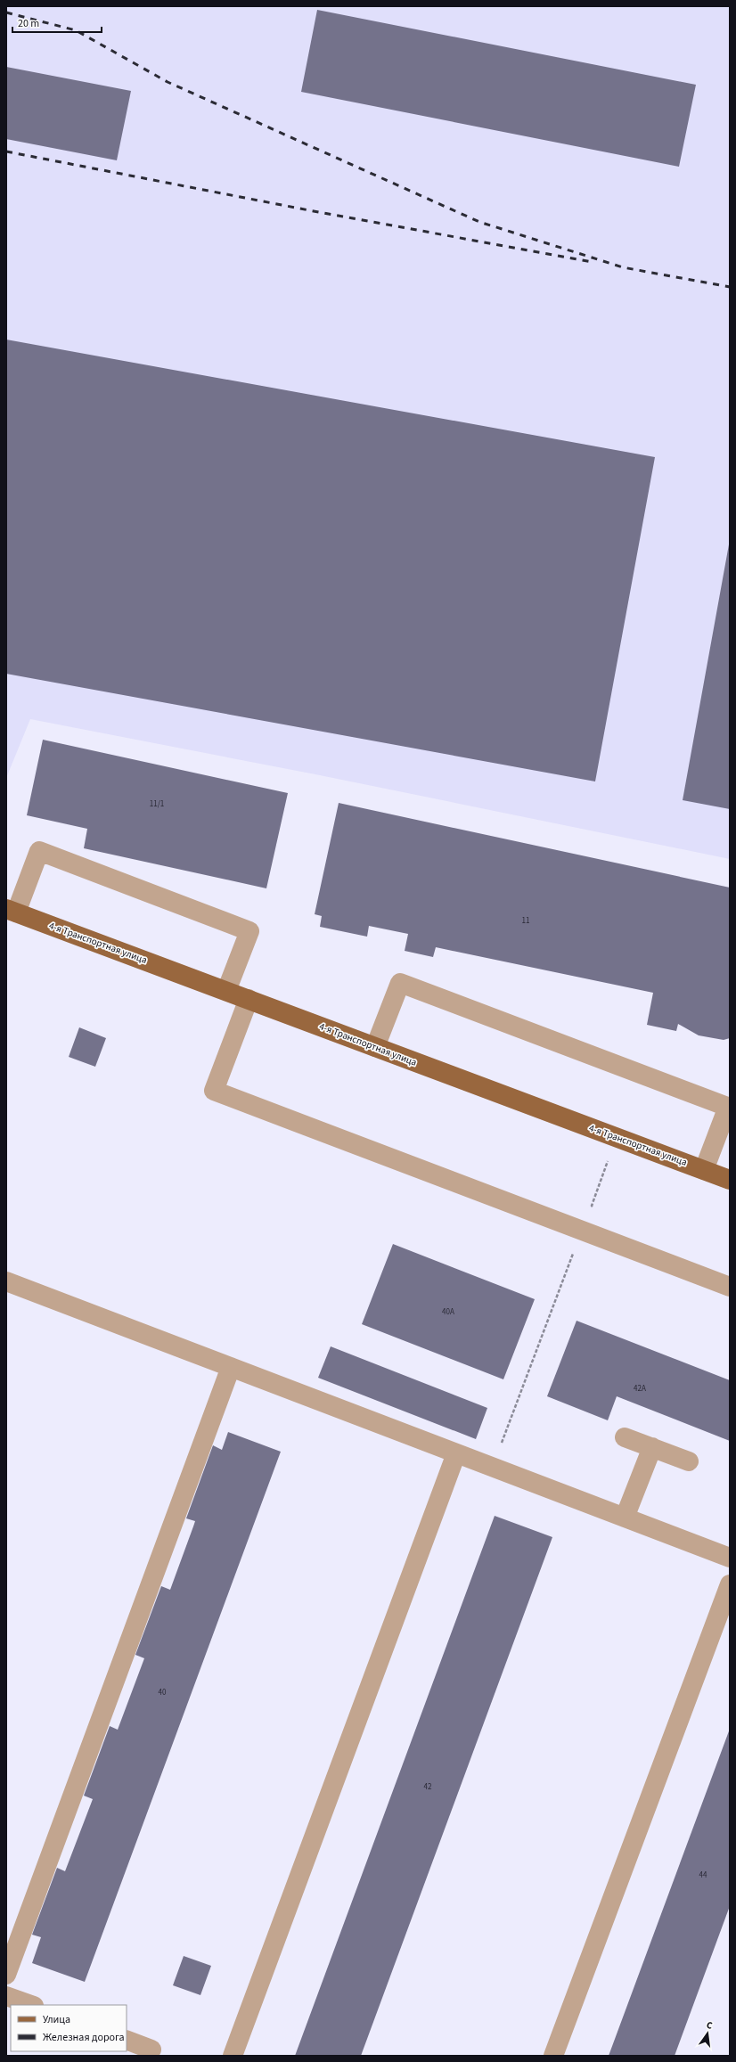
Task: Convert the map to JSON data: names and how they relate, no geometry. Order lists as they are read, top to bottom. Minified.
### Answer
{"streets":{"main road":["4-я Транспортная улица"]},"house_numbers":["11/1","11","40А","42А","40","42","44"],"legend":["Улица","Железная дорога"],"scale_bar":"20 m","north":"top"}
